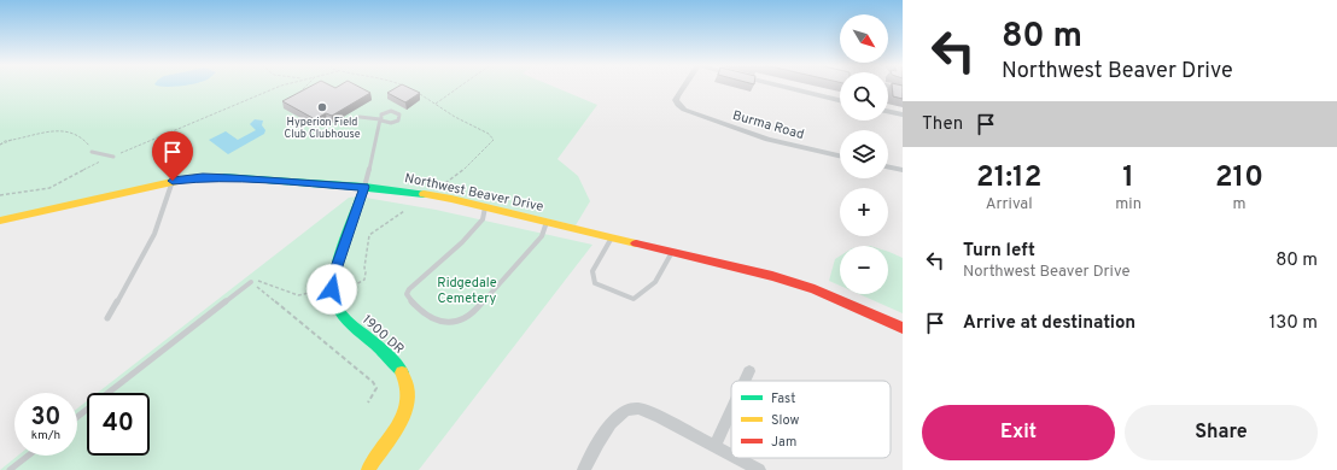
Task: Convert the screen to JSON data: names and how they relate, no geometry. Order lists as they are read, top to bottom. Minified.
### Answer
{"streets":{"main road":["Northwest Beaver Drive","1900 DR"],"street":["Burma Road"]},"crossings":[["Northwest Beaver Drive","1900 DR"]],"parks":["Ridgedale Cemetery"],"places":["Hyperion Field Club Clubhouse"],"legend":["Fast","Slow","Jam"],"north":"bottom right","page":{"turn":["80 m","Northwest Beaver Drive"],"map_buttons":["+","−"],"then":"Then","eta":["21:12","Arrival","1","min","210","m"],"list":[{"name":"Turn left","note":"Northwest Beaver Drive","value":"80 m"},{"name":"Arrive at destination","value":"130 m"}],"speed":"30 km/h","limit":"40","buttons":["Exit","Share"]}}
